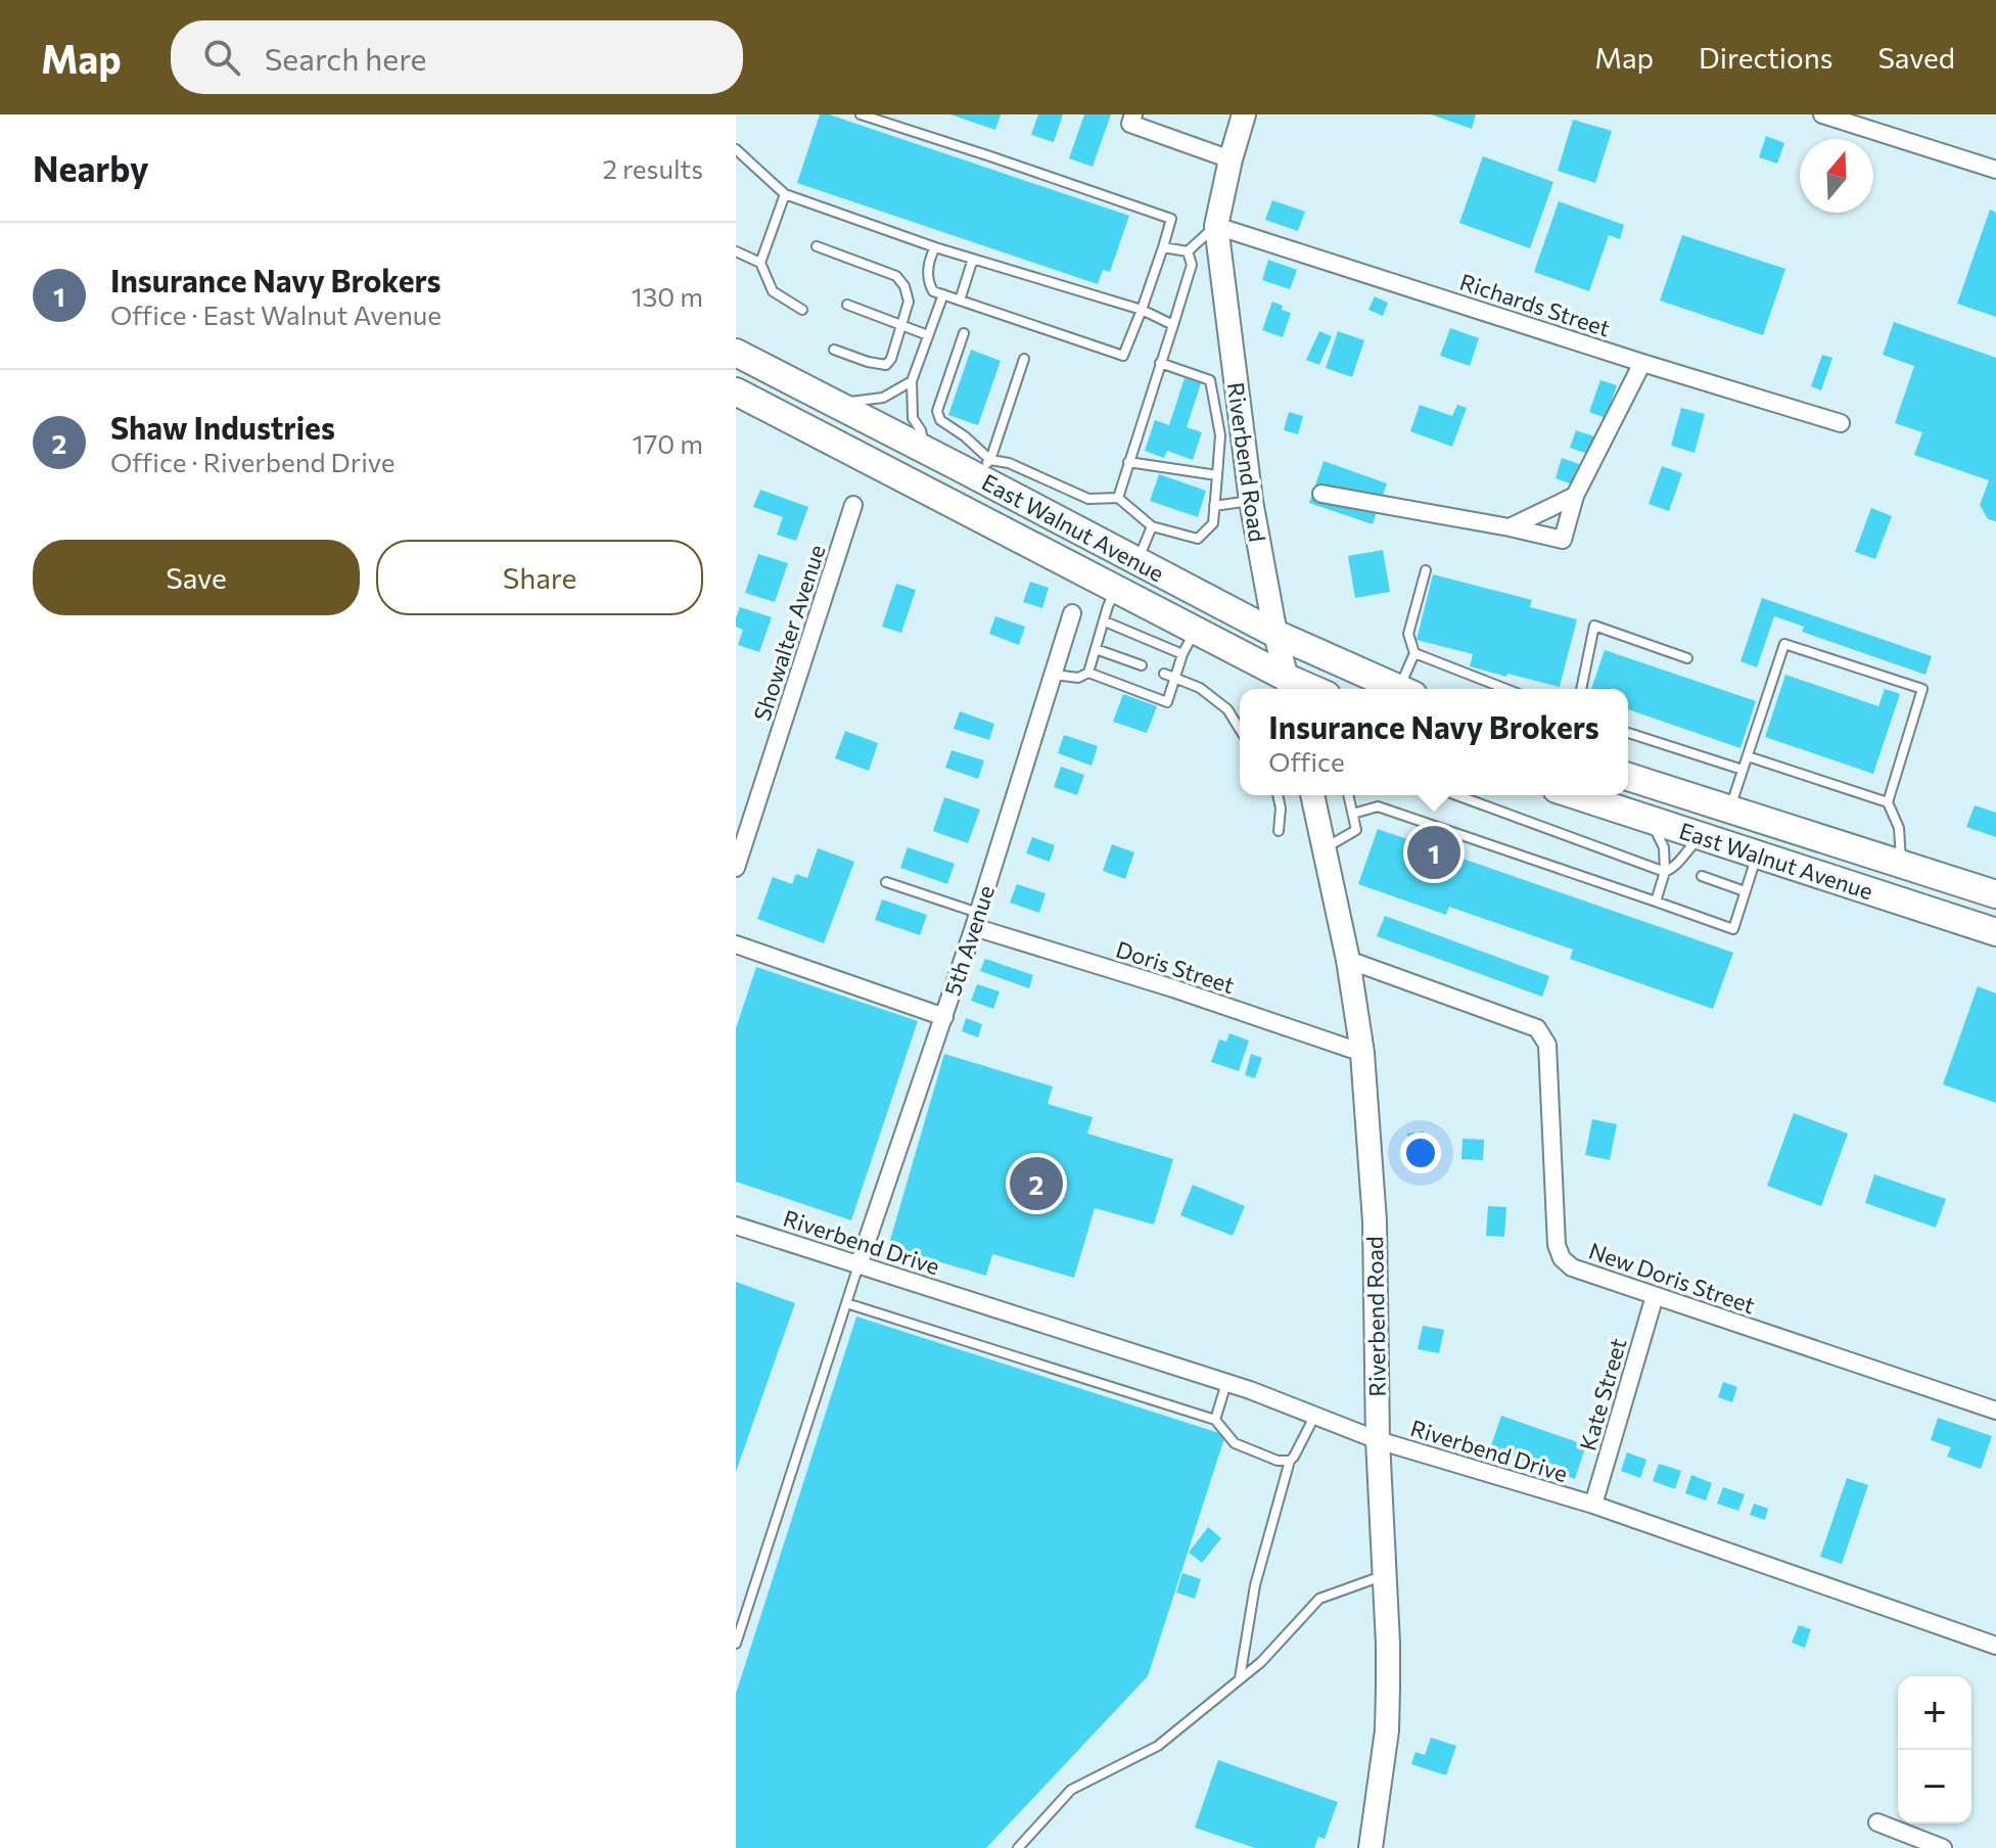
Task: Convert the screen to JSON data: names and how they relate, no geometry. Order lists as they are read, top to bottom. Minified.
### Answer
{"streets":{"main road":["East Walnut Avenue"],"street":["Richards Street","Riverbend Road","Showalter Avenue","5th Avenue","Doris Street","Riverbend Drive","New Doris Street","Kate Street"]},"crossings":[["Richards Street","Riverbend Road"],["Riverbend Road","East Walnut Avenue"],["Riverbend Road","Doris Street"],["Riverbend Road","Riverbend Drive"],["Riverbend Road","New Doris Street"],["5th Avenue","Doris Street"],["5th Avenue","Riverbend Drive"],["Riverbend Drive","Kate Street"],["New Doris Street","Kate Street"]],"north":"top","page":{"header":"Map","search":"Search here","nav":["Map","Directions","Saved"],"heading":["Nearby","2 results"],"list":[{"mark":"1","name":"Insurance Navy Brokers","note":"Office · East Walnut Avenue","value":"130 m"},{"mark":"2","name":"Shaw Industries","note":"Office · Riverbend Drive","value":"170 m"}],"buttons":["Save","Share"],"popup":["Insurance Navy Brokers","Office"],"pins":["1","2"],"map_buttons":["+","−"]}}
